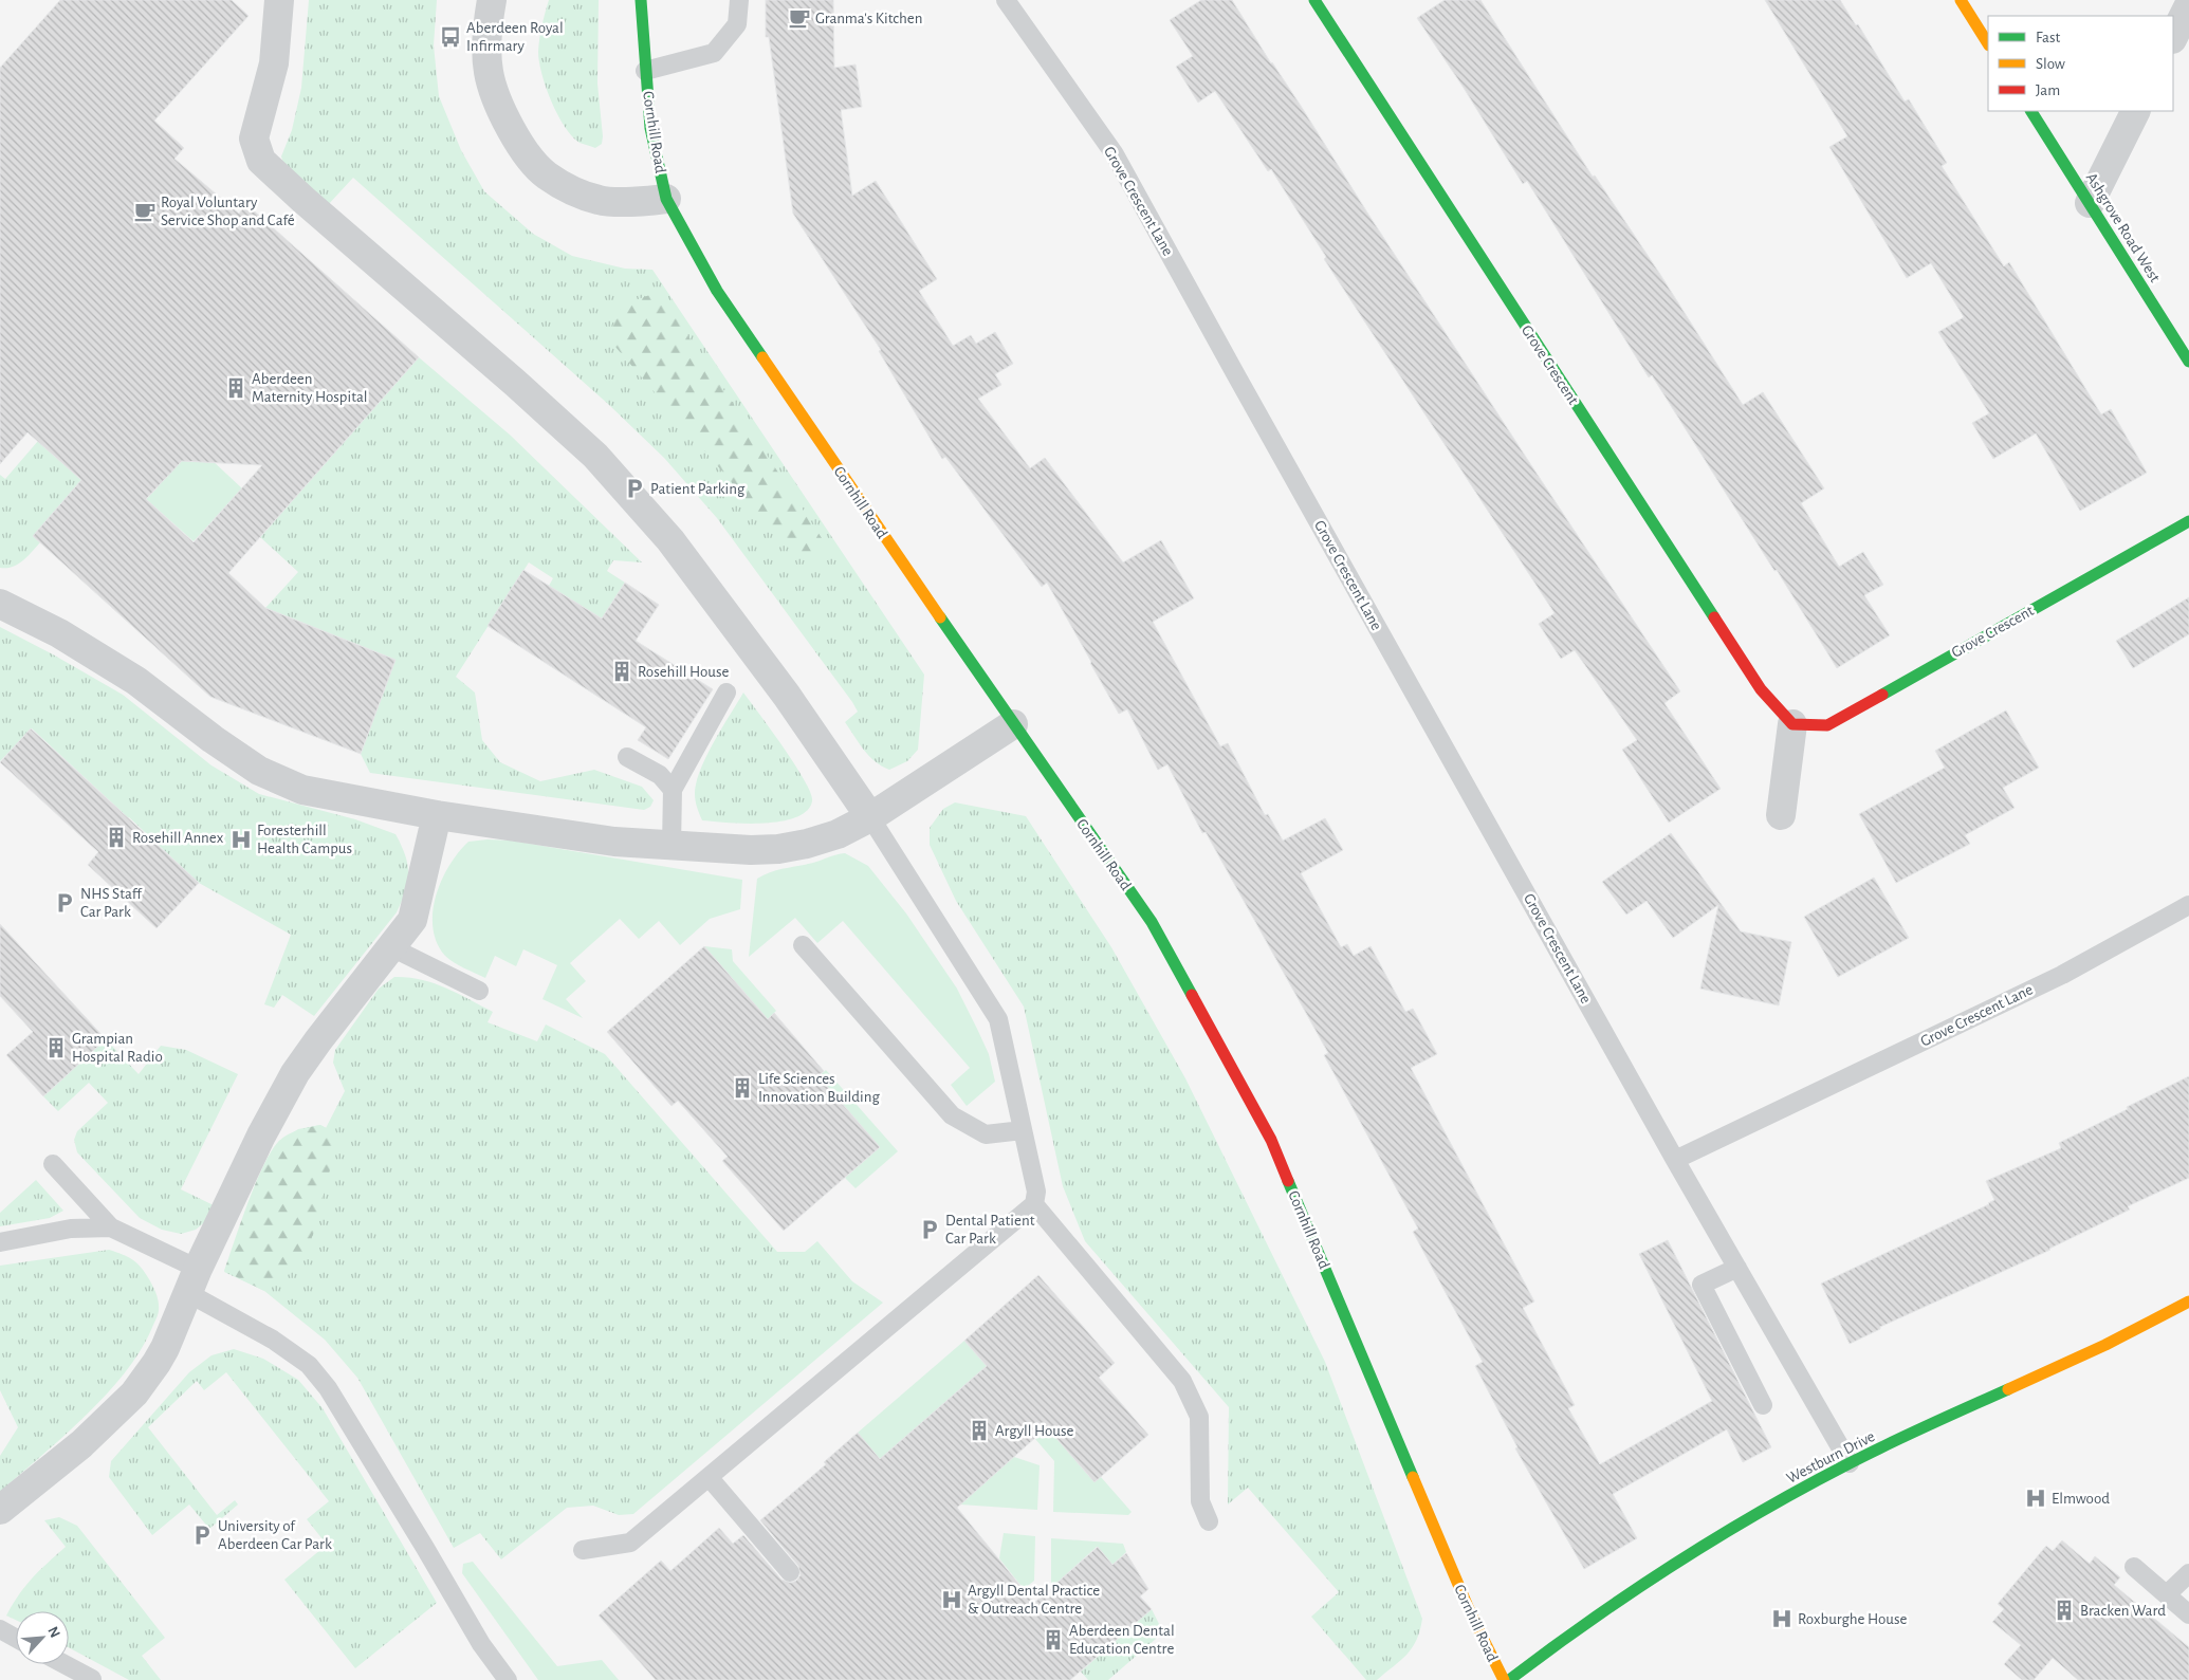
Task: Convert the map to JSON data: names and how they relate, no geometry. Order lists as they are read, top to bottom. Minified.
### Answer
{"streets":{"street":["Cornhill Road","Ashgrove Road West","Grove Crescent","Westburn Drive"],"lane":["Grove Crescent Lane"]},"crossings":[["Grove Crescent Lane","Westburn Drive"]],"places":{"cafe":["Granma's Kitchen","Royal Voluntary Service Shop and Café"],"bus stop":["Aberdeen Royal Infirmary"],"building":["Aberdeen Maternity Hospital","Rosehill House","Rosehill Annex","Grampian Hospital Radio","Life Sciences Innovation Building","Argyll House","Bracken Ward","Aberdeen Dental Education Centre"],"parking":["Patient Parking","NHS Staff Car Park","Dental Patient Car Park","University of Aberdeen Car Park"],"hospital":["Foresterhill Health Campus","Elmwood","Argyll Dental Practice & Outreach Centre","Roxburghe House"]},"legend":["Fast","Slow","Jam"],"north":"top right"}
